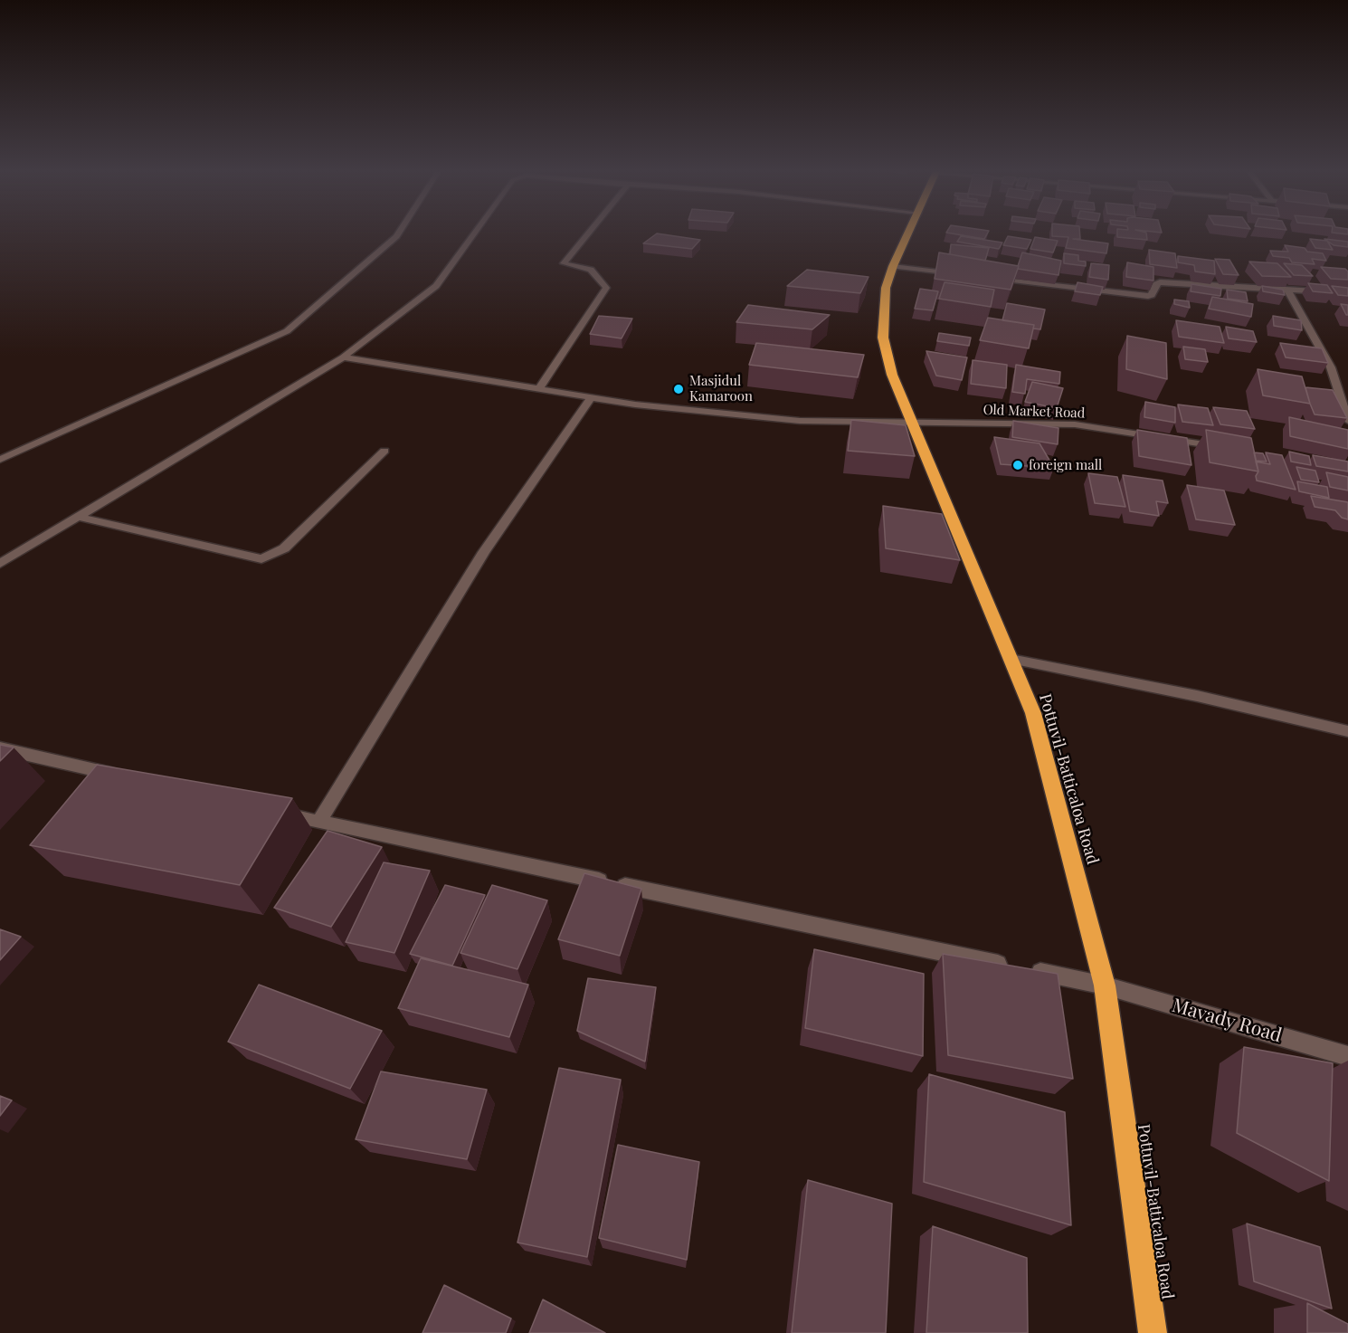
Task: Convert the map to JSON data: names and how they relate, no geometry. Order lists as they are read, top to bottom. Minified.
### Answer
{"streets":{"highway":["Pottuvil-Batticaloa Road"],"street":["Old Market Road","Mavady Road"]},"crossings":[["Old Market Road","Pottuvil-Batticaloa Road"],["Pottuvil-Batticaloa Road","Mavady Road"]],"places":["Masjidul Kamaroon","foreign mall"]}
